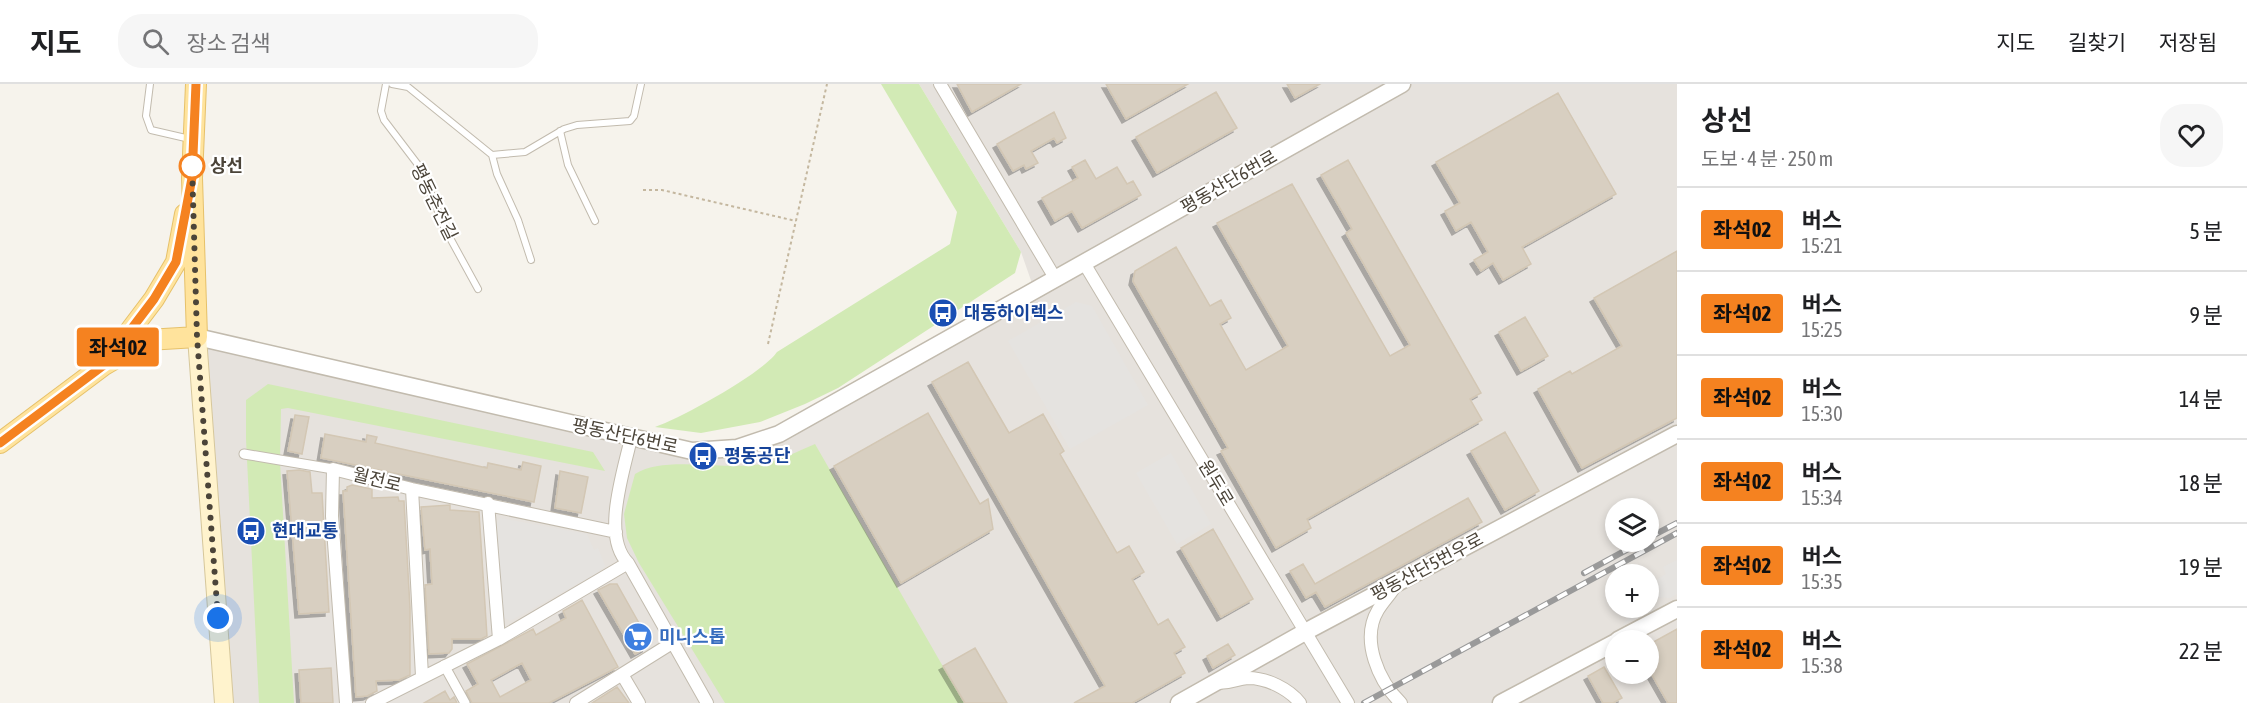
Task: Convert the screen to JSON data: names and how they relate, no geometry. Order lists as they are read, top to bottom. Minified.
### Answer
{"streets":{"street":["평동산단6번로","월전로","원두로","평동산단5번우로"],"lane":["평동춘전길"]},"crossings":[["평동산단6번로","원두로"],["원두로","평동산단5번우로"]],"places":{"other":["상선"],"bus stop":["대동하이렉스","평동공단","현대교통"],"supermarket":["미니스톱"]},"lines":["bus line 좌석02"],"page":{"header":"지도","search":"장소 검색","nav":["지도","길찾기","저장됨"],"on_map":"좌석02","heading":["상선","도보 · 4 분 · 250 m"],"list":[{"mark":"좌석02","name":"버스","note":"15:21","value":"5 분"},{"mark":"좌석02","name":"버스","note":"15:25","value":"9 분"},{"mark":"좌석02","name":"버스","note":"15:30","value":"14 분"},{"mark":"좌석02","name":"버스","note":"15:34","value":"18 분"},{"mark":"좌석02","name":"버스","note":"15:35","value":"19 분"},{"mark":"좌석02","name":"버스","note":"15:38","value":"22 분"}],"map_buttons":["+","−"]}}
